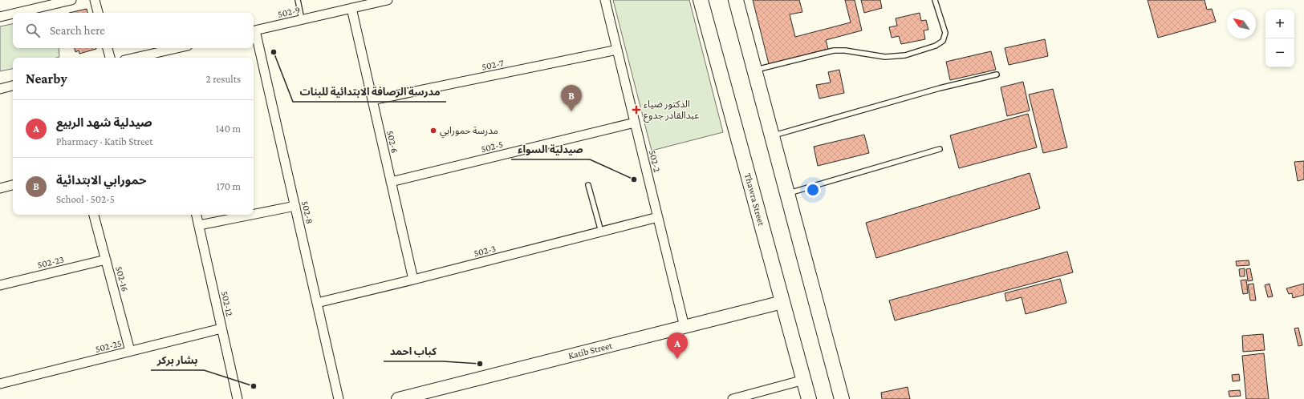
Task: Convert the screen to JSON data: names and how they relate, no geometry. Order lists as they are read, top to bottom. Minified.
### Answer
{"streets":{"main road":["Thawra Street"],"street":["502-9","502-7","502-6","502-5","502-2","502-8","502-3","502-23","502-16","502-12","502-25","Katib Street"]},"crossings":[["502-9","502-6"],["502-9","502-8"],["502-7","502-6"],["502-7","502-2"],["502-6","502-5"],["502-6","502-3"],["502-5","502-2"],["502-2","502-3"],["502-2","Katib Street"],["Thawra Street","Katib Street"],["502-8","502-3"],["502-23","502-16"],["502-16","502-25"],["502-12","502-25"]],"places":{"other":["مدرسة الرصافة الابتدائية للبنات","مدرسة حمورابي","صيدلية السواء","كباب احمد","بشار بركر"],"health":["الدكتور ضياء عبدالقادر جدوع"]},"north":"top left","page":{"map_buttons":["+","−"],"search":"Search here","heading":["Nearby","2 results"],"pins":["B","A"],"list":[{"mark":"A","name":"صيدلية شهد الربيع","note":"Pharmacy · Katib Street","value":"140 m"},{"mark":"B","name":"حمورابي الابتدائية","note":"School · 502-5","value":"170 m"}]}}
